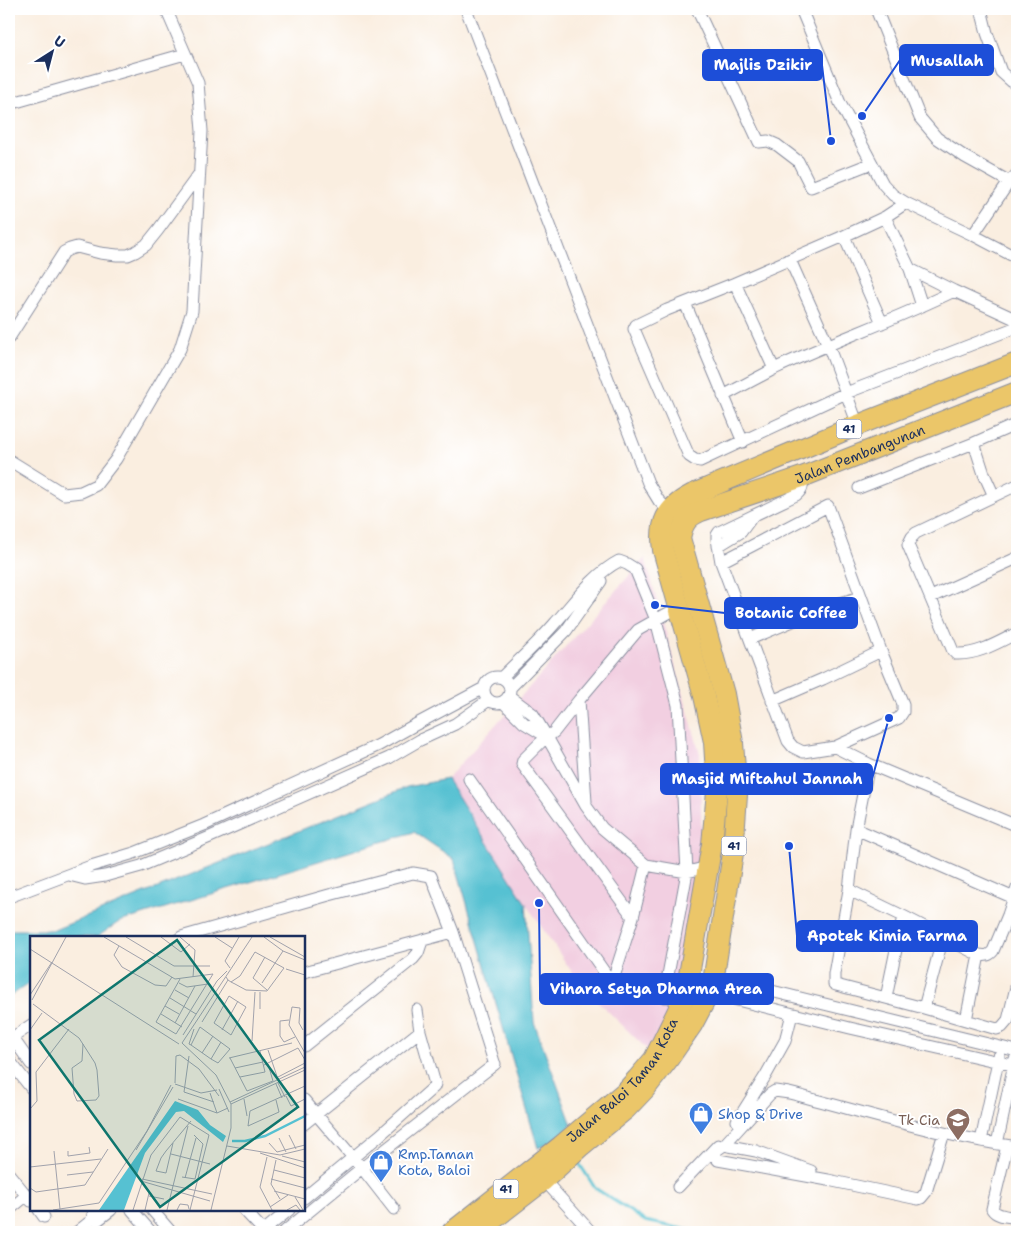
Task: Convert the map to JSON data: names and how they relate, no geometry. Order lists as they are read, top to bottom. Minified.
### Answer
{"streets":{"highway":["41","Jalan Pembangunan","Jalan Baloi Taman Kota"]},"crossings":[["Jalan Pembangunan","Jalan Baloi Taman Kota"]],"places":{"other":["Musallah","Majlis Dzikir","Botanic Coffee","Masjid Miftahul Jannah","Apotek Kimia Farma","Vihara Setya Dharma Area"],"shop":["Shop & Drive","Rmp.Taman Kota, Baloi"],"school or university":["Tk Cia"]},"north":"top right"}
